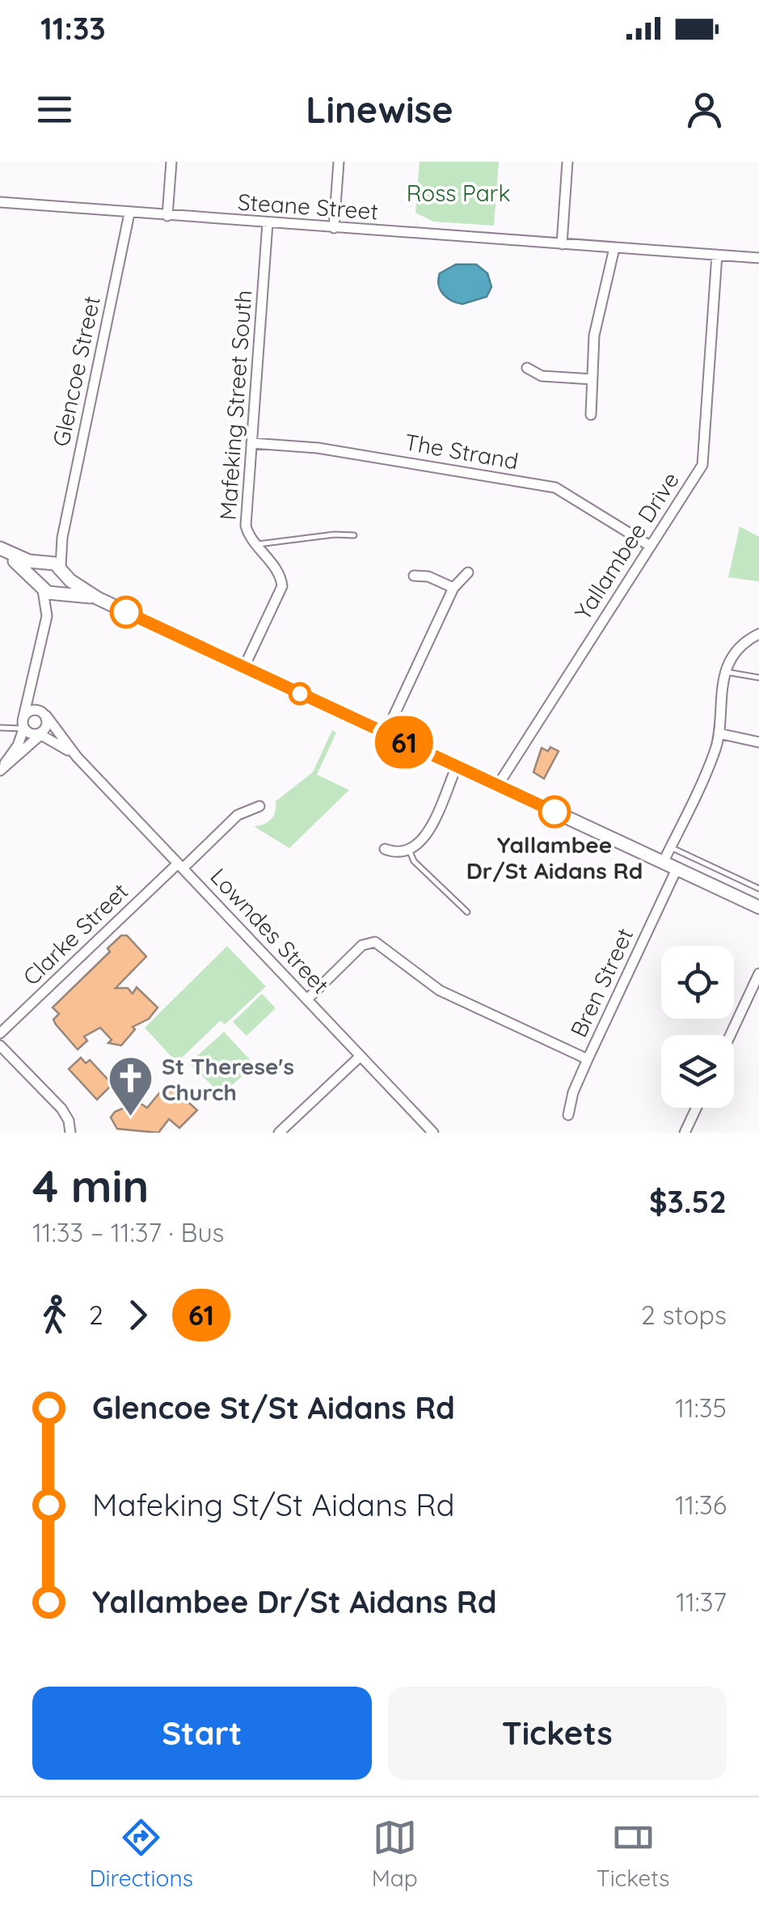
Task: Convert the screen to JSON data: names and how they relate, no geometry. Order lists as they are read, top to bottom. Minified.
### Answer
{"streets":{"street":["Steane Street","Glencoe Street","Mafeking Street South","The Strand","Yallambee Drive","Lowndes Street","Clarke Street","Bren Street"]},"crossings":[["Steane Street","Glencoe Street"],["Steane Street","Mafeking Street South"],["Steane Street","Yallambee Drive"],["Mafeking Street South","The Strand"],["The Strand","Yallambee Drive"],["Lowndes Street","Clarke Street"]],"parks":["Ross Park"],"places":{"other":["Yallambee Dr/St Aidans Rd"],"church":["St Therese's Church"]},"lines":["bus line 61"],"page":{"status":"11:33","header":"Linewise","on_map":"61","heading":["4 min","11:33 – 11:37 · Bus","$3.52"],"legs":["2","61","2 stops"],"list":[{"name":"Glencoe St/St Aidans Rd","value":"11:35"},{"name":"Mafeking St/St Aidans Rd","value":"11:36"},{"name":"Yallambee Dr/St Aidans Rd","value":"11:37"}],"buttons":["Start","Tickets"],"tabs":["Directions","Map","Tickets"]}}
